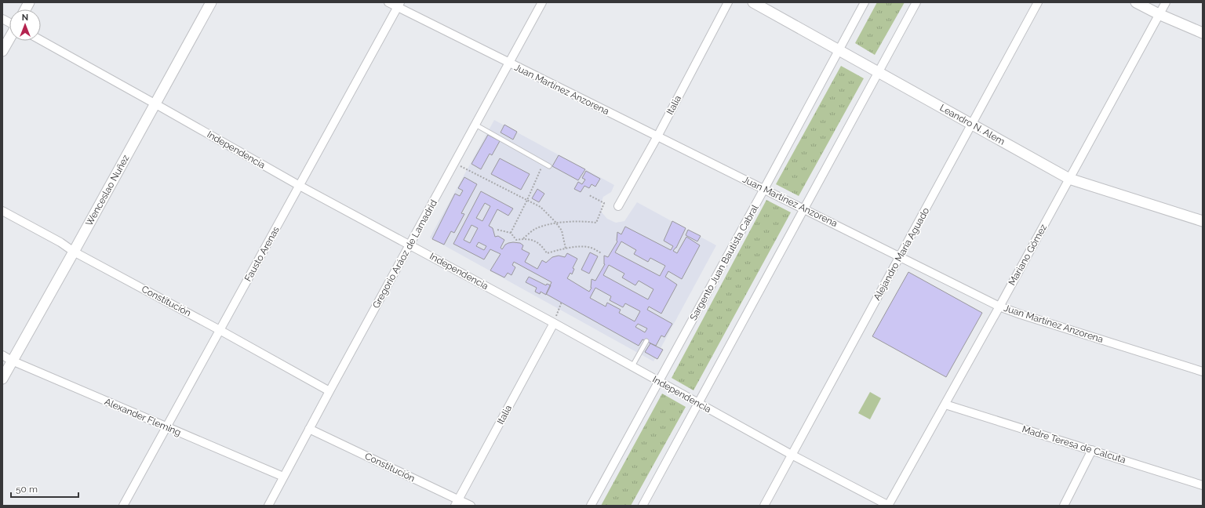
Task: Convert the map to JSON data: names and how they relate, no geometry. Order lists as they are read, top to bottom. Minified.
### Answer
{"streets":{"street":["Juan Martínez Anzorena","Italia","Leandro N. Alem","Independencia","Wenceslao Nuñez","Fausto Arenas","Gregorio Aráoz de Lamadrid","Alejandro María Aguado","Mariano Gómez","Sargento Juan Bautista Cabral","Constitución","Alexander Fleming","Madre Teresa de Calcuta"]},"crossings":[["Juan Martínez Anzorena","Italia"],["Juan Martínez Anzorena","Fausto Arenas"],["Juan Martínez Anzorena","Gregorio Aráoz de Lamadrid"],["Juan Martínez Anzorena","Alejandro María Aguado"],["Juan Martínez Anzorena","Mariano Gómez"],["Juan Martínez Anzorena","Sargento Juan Bautista Cabral"],["Italia","Independencia"],["Italia","Constitución"],["Leandro N. Alem","Alejandro María Aguado"],["Leandro N. Alem","Mariano Gómez"],["Leandro N. Alem","Sargento Juan Bautista Cabral"],["Independencia","Wenceslao Nuñez"],["Independencia","Fausto Arenas"],["Independencia","Gregorio Aráoz de Lamadrid"],["Independencia","Alejandro María Aguado"],["Independencia","Mariano Gómez"],["Independencia","Sargento Juan Bautista Cabral"],["Wenceslao Nuñez","Constitución"],["Wenceslao Nuñez","Alexander Fleming"],["Fausto Arenas","Constitución"],["Fausto Arenas","Alexander Fleming"],["Gregorio Aráoz de Lamadrid","Constitución"],["Gregorio Aráoz de Lamadrid","Alexander Fleming"],["Mariano Gómez","Madre Teresa de Calcuta"]],"scale_bar":"50 m","north":"top"}
